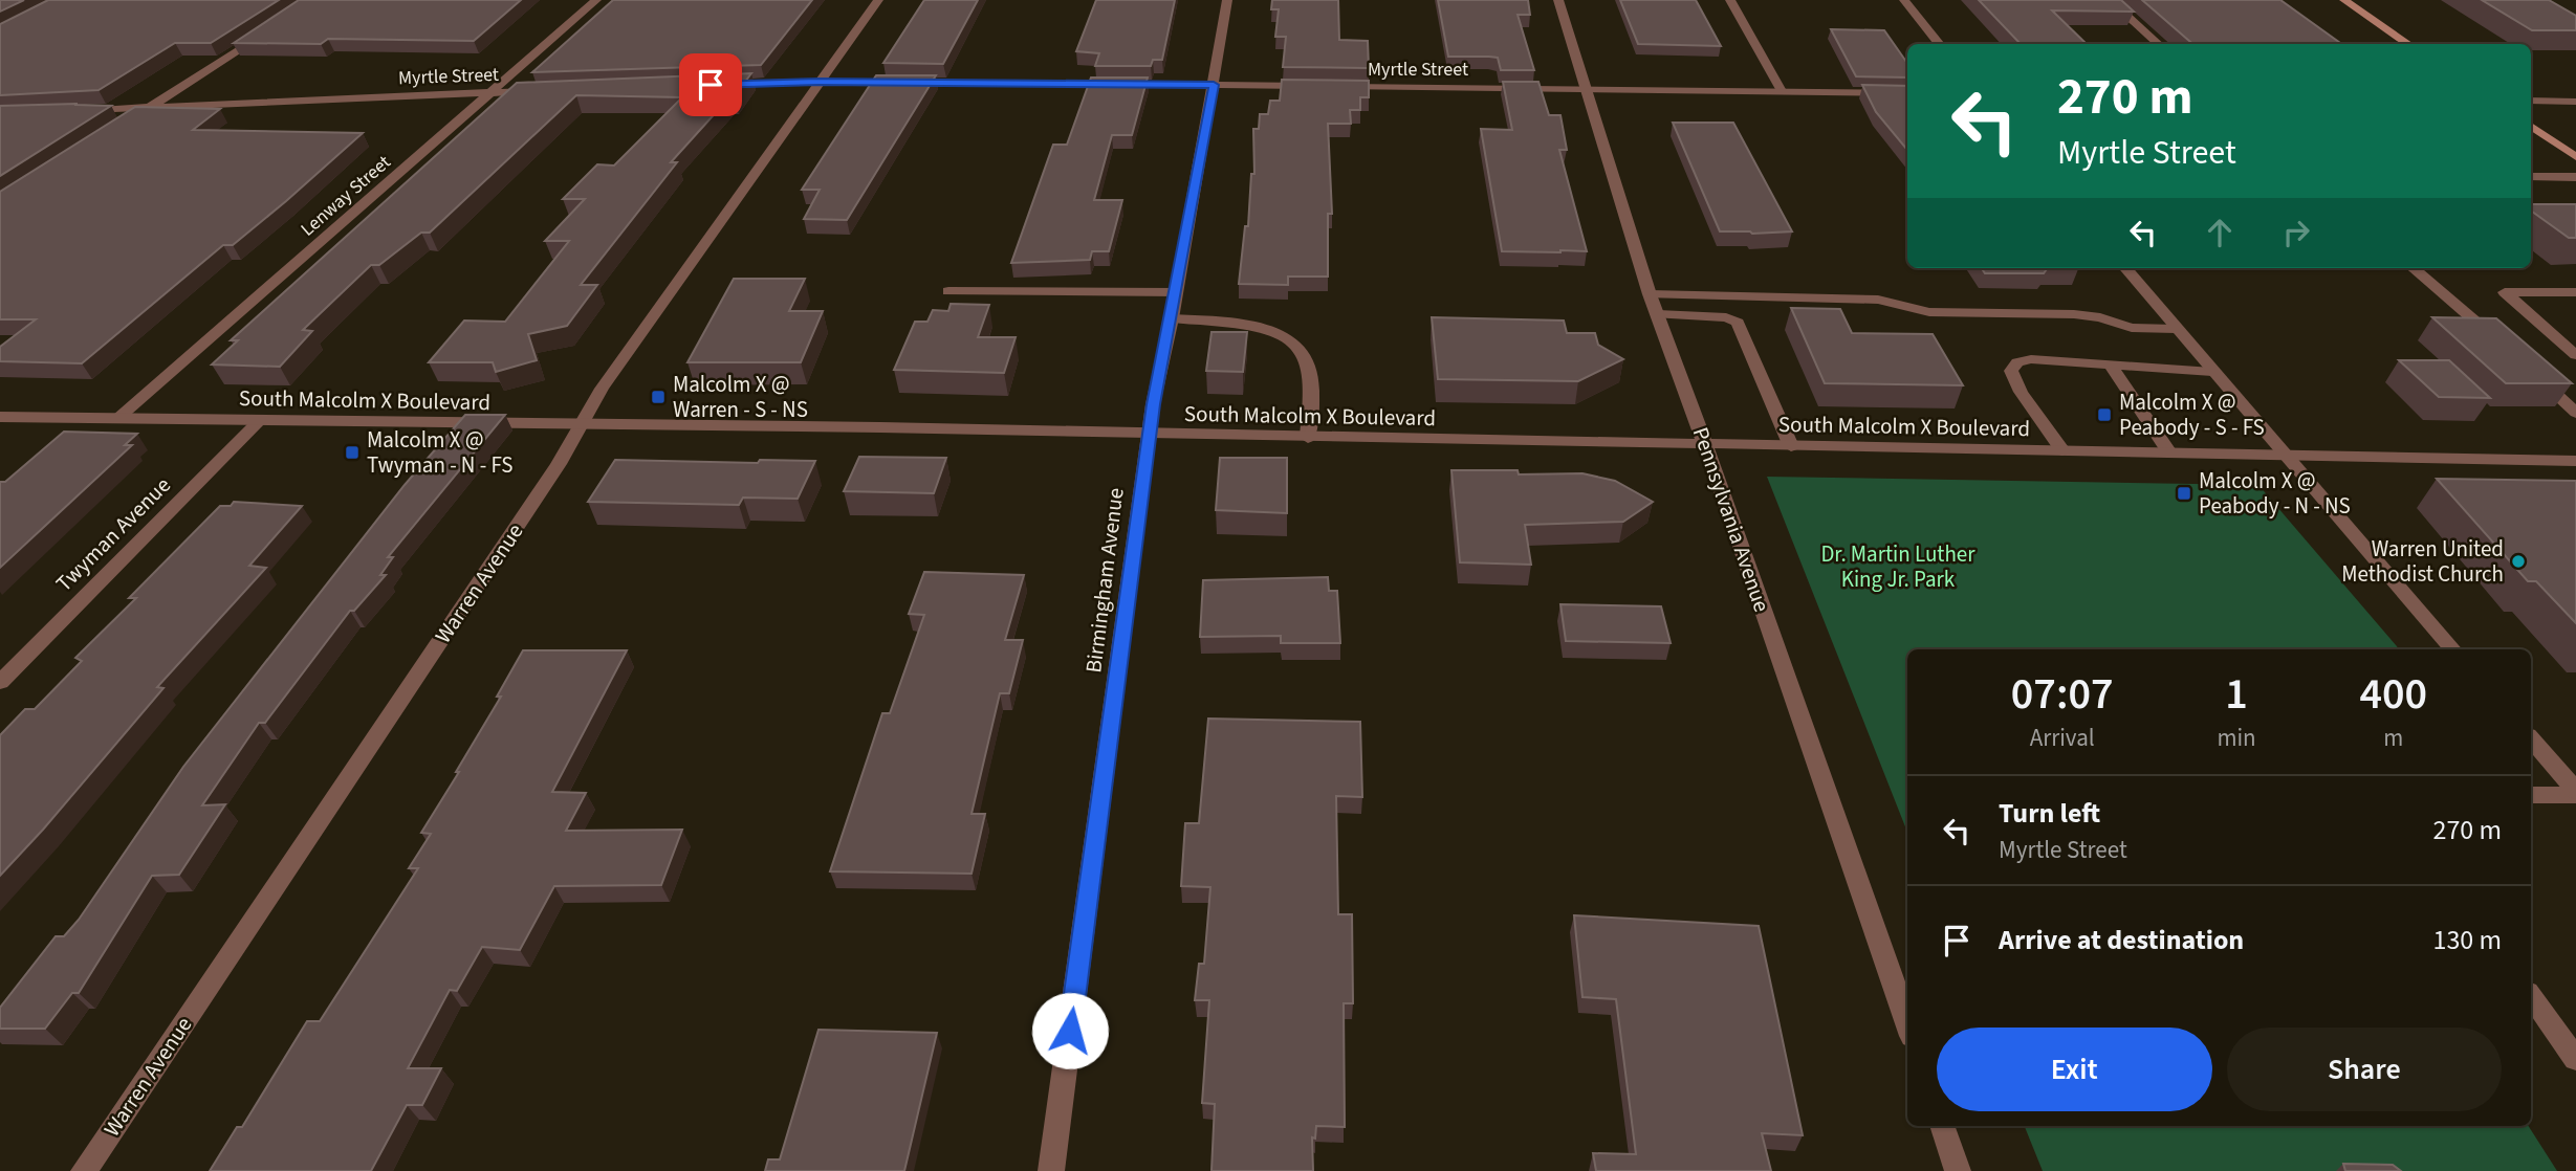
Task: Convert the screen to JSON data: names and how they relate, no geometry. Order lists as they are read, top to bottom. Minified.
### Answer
{"streets":{"street":["Myrtle Street","Lenway Street","South Malcolm X Boulevard","Pennsylvania Avenue","Twyman Avenue","Birmingham Avenue","Warren Avenue"]},"crossings":[["Myrtle Street","Lenway Street"],["Myrtle Street","Pennsylvania Avenue"],["Lenway Street","South Malcolm X Boulevard"],["South Malcolm X Boulevard","Pennsylvania Avenue"],["South Malcolm X Boulevard","Twyman Avenue"],["South Malcolm X Boulevard","Birmingham Avenue"],["South Malcolm X Boulevard","Warren Avenue"]],"parks":["Dr. Martin Luther King Jr. Park"],"places":{"transit":["Malcolm X @ Warren - S - NS","Malcolm X @ Peabody - S - FS","Malcolm X @ Twyman - N - FS","Malcolm X @ Peabody - N - NS"],"other":["Warren United Methodist Church"]},"page":{"turn":["270 m","Myrtle Street"],"eta":["07:07","Arrival","1","min","400","m"],"list":[{"name":"Turn left","note":"Myrtle Street","value":"270 m"},{"name":"Arrive at destination","value":"130 m"}],"buttons":["Exit","Share"]}}
